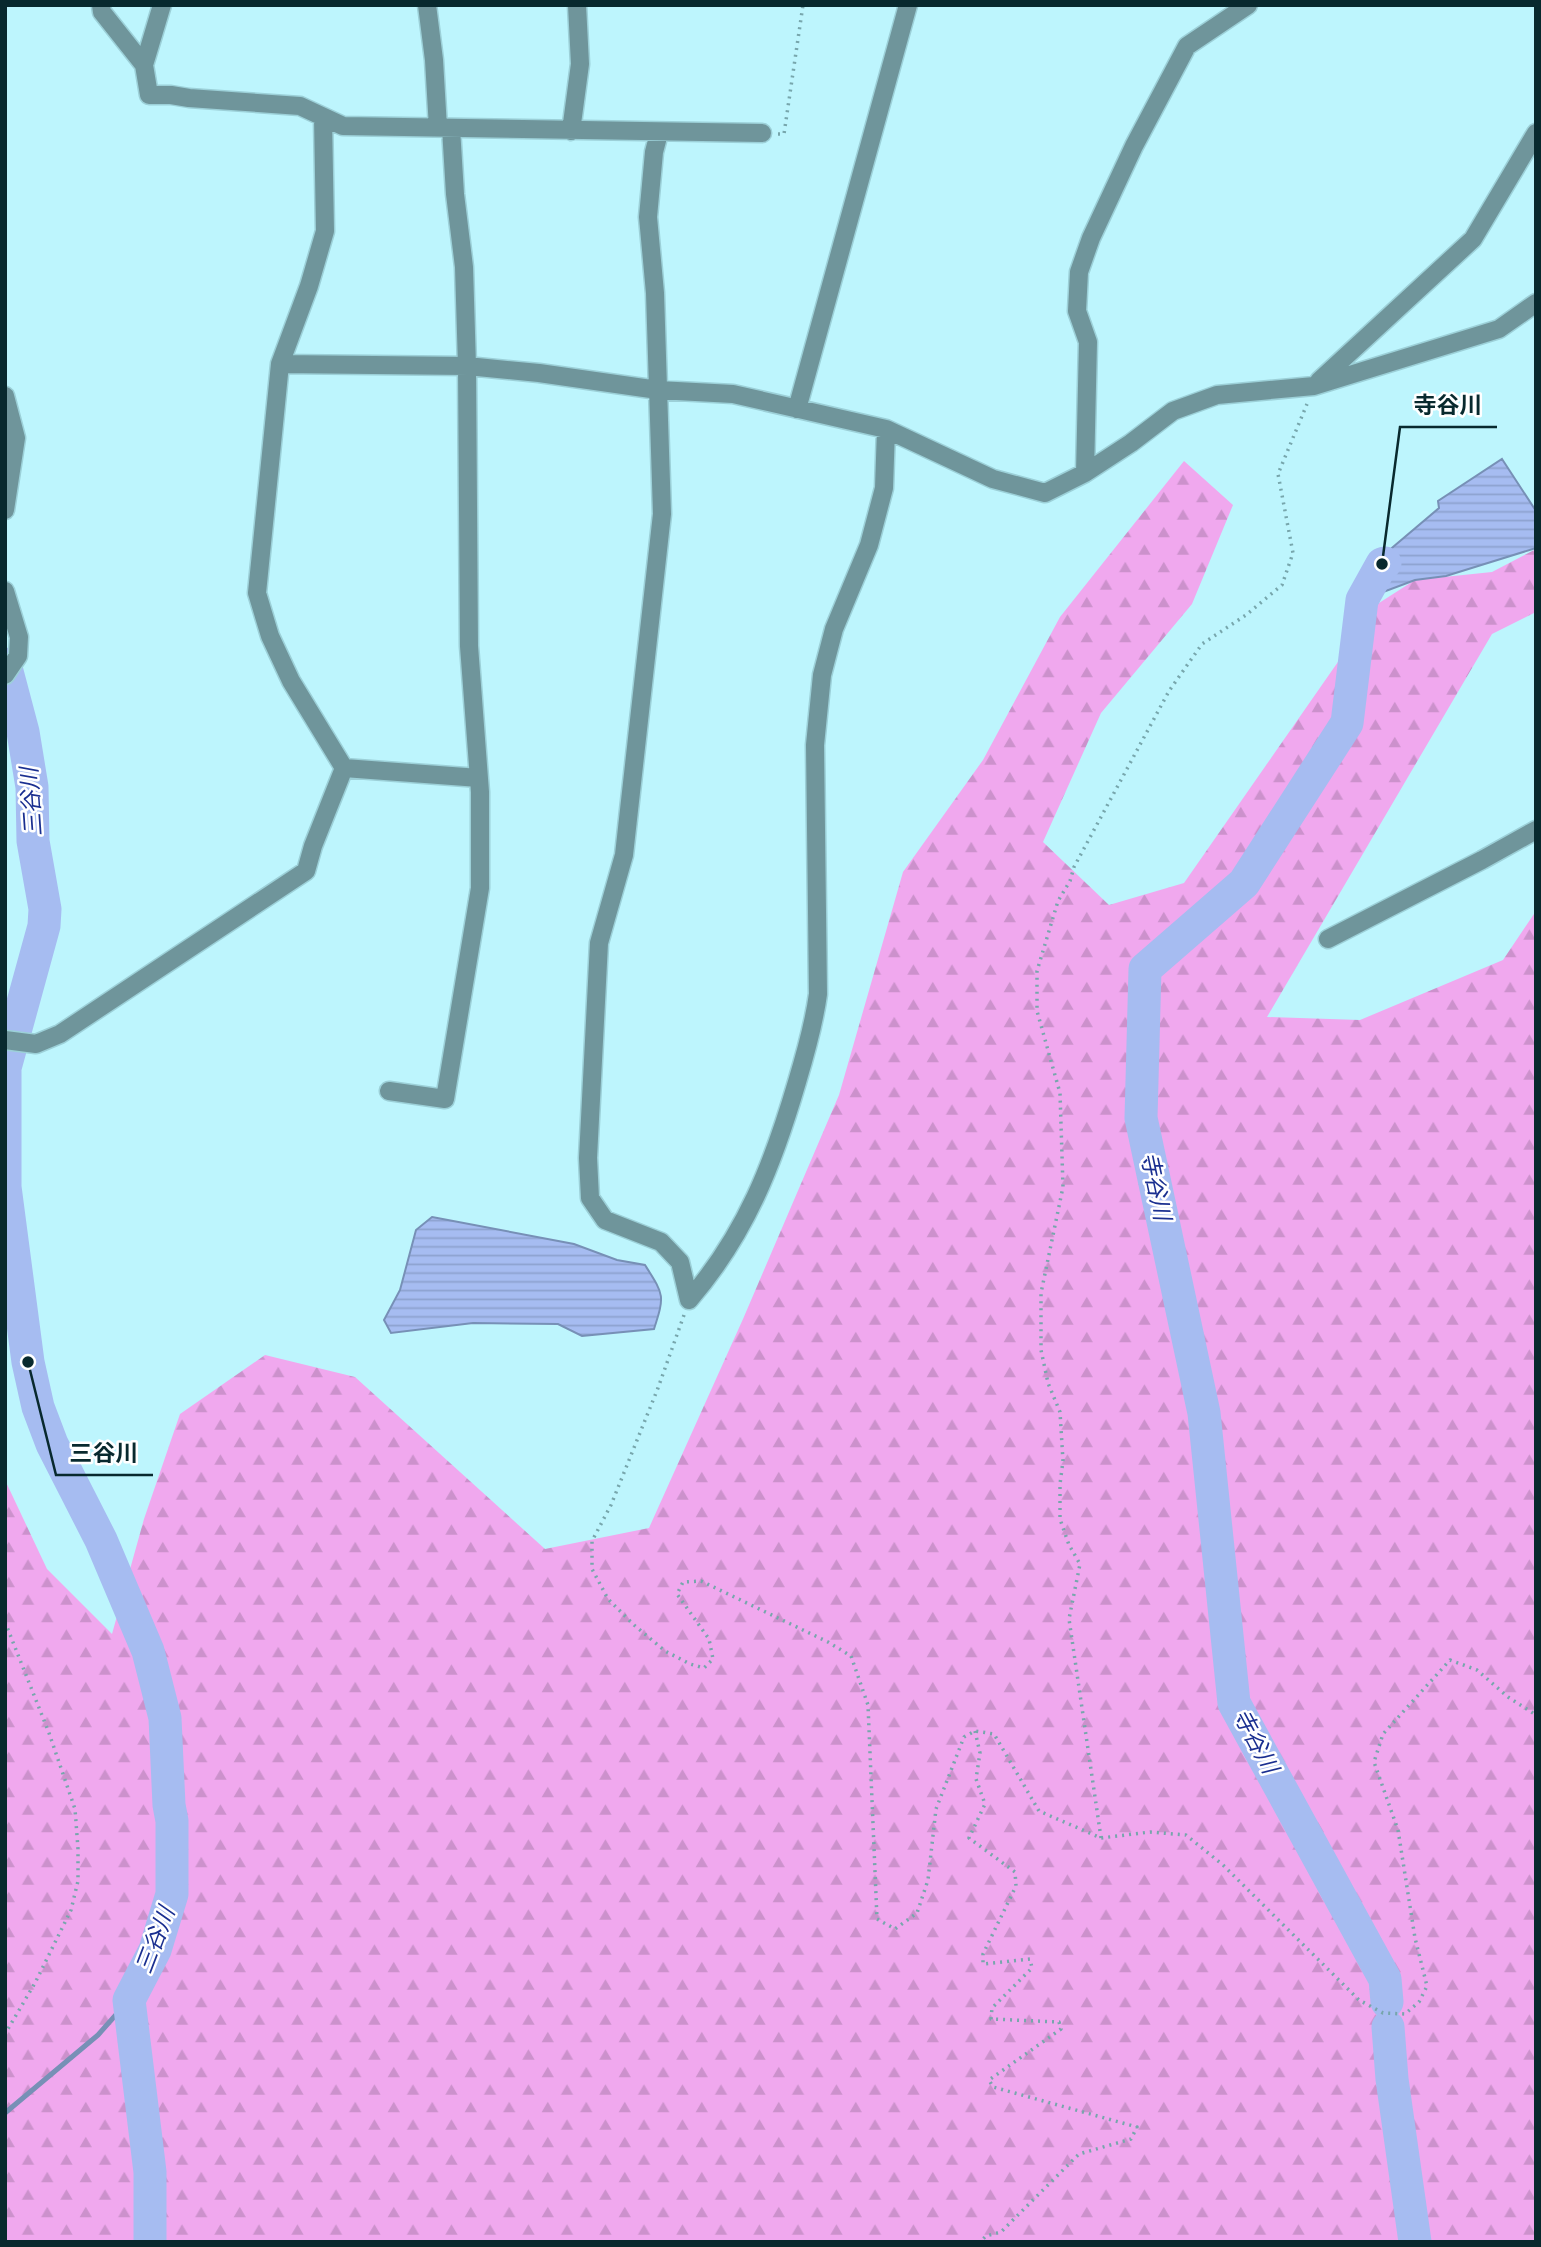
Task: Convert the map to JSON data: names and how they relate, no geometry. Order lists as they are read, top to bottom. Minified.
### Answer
{"water":["三谷川","寺谷川"],"places":["寺谷川","三谷川"]}
